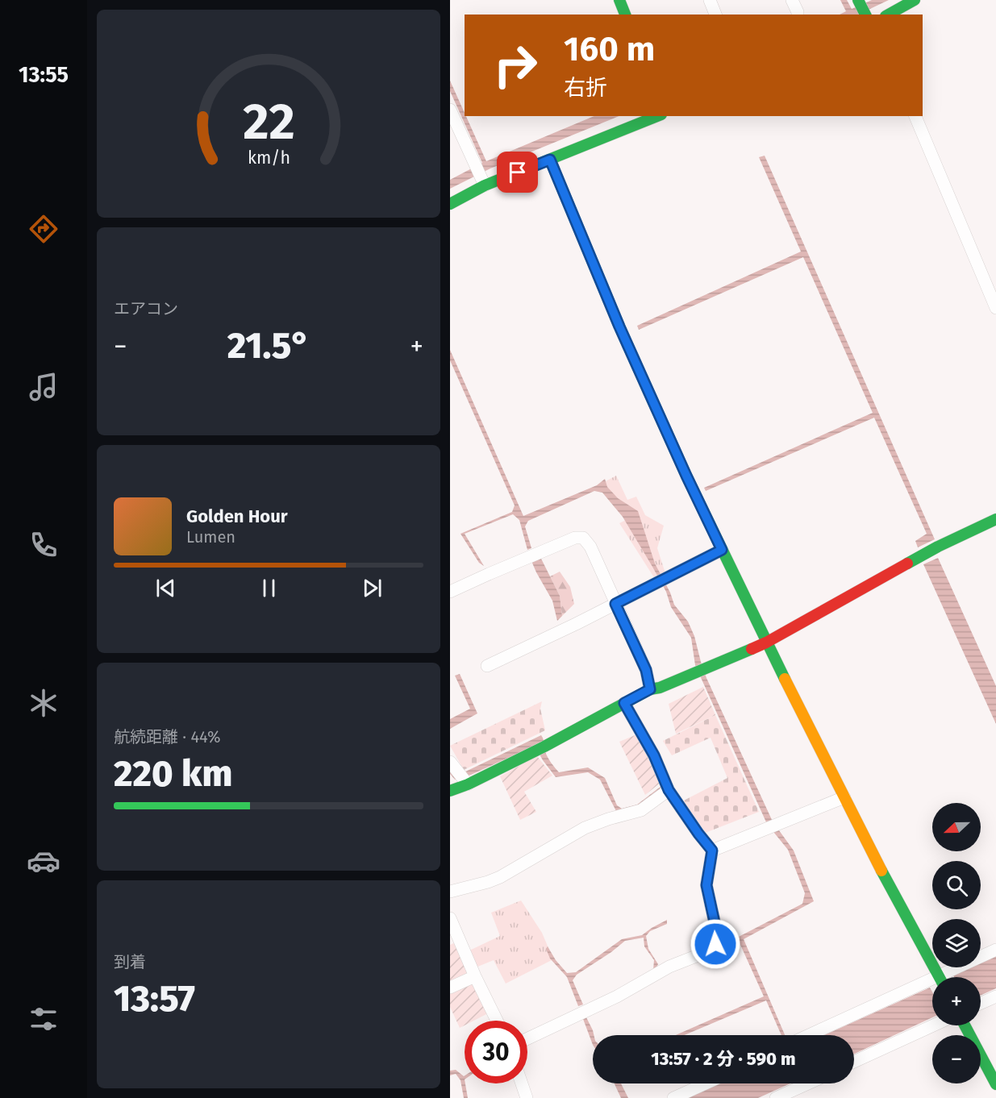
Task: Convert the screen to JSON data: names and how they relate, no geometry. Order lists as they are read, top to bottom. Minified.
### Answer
{"north":"left","page":{"tabs":"13:55","turn":["160 m","右折"],"tile":["エアコン",["航続距離 · 44%","220 km"],["到着","13:57"]],"heat":["−","21.5°","+"],"song":["Golden Hour","Lumen"],"map_buttons":["+","−"],"limit":"30","trip":"13:57 · 2 分 · 590 m","gauge":["22","km/h"]}}
